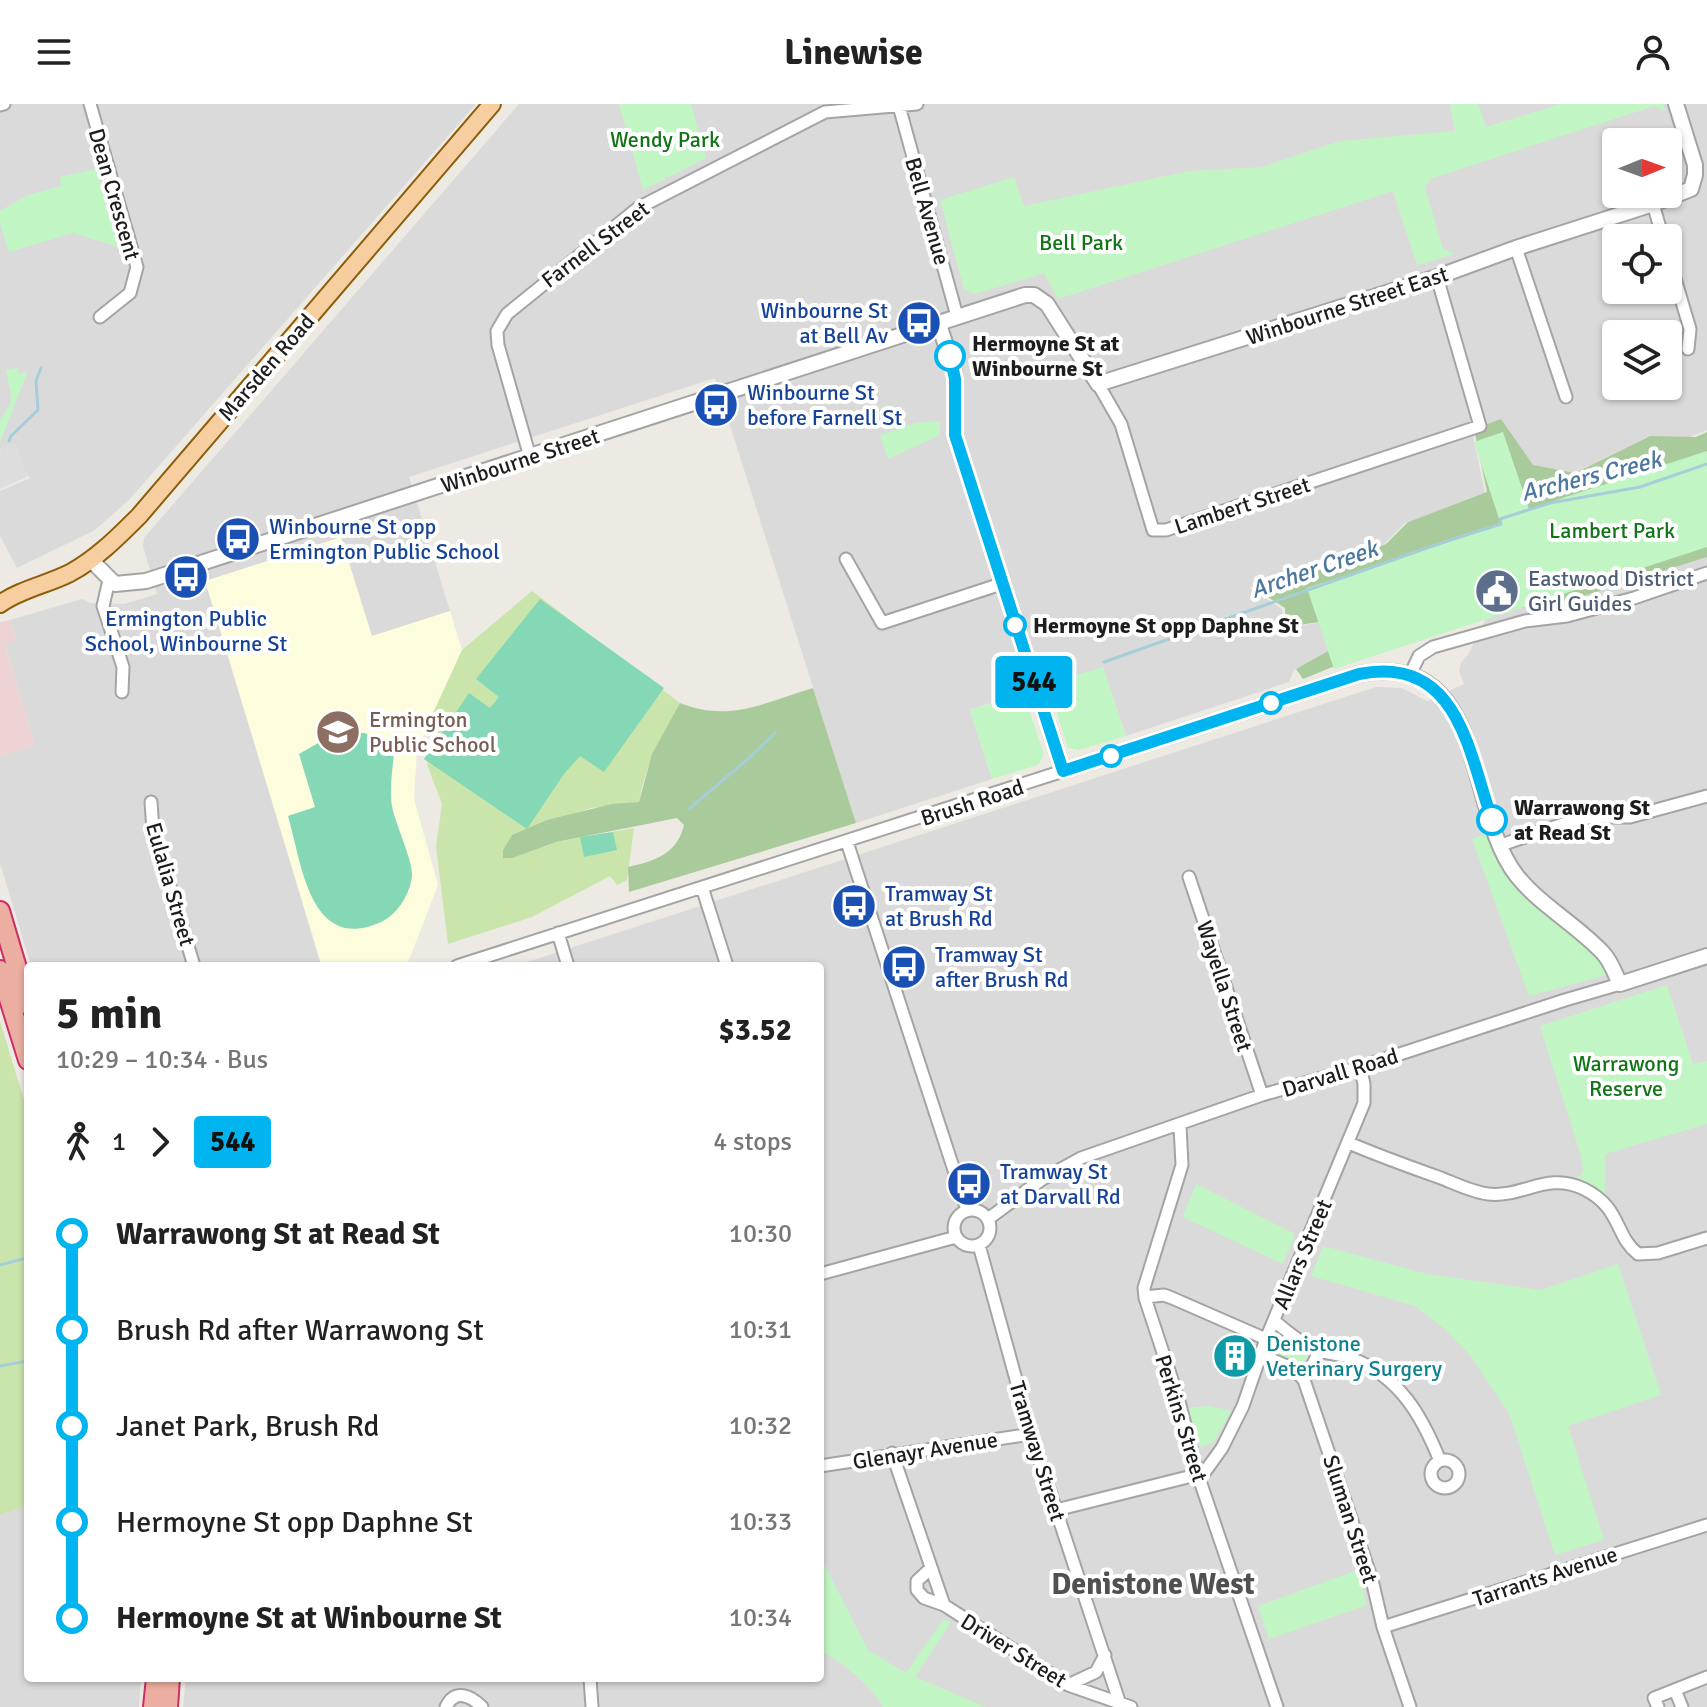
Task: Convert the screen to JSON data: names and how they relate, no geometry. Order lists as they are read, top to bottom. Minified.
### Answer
{"streets":{"main road":["Marsden Road"],"street":["Dean Crescent","Bell Avenue","Farnell Street","Winbourne Street East","Winbourne Street","Lambert Street","Brush Road","Eulalia Street","Wayella Street","Darvall Road","Allars Street","Perkins Street","Glenayr Avenue","Tramway Street","Sluman Street","Tarrants Avenue","Driver Street"]},"crossings":[["Bell Avenue","Farnell Street"],["Bell Avenue","Winbourne Street"],["Farnell Street","Winbourne Street"],["Winbourne Street East","Lambert Street"],["Wayella Street","Darvall Road"],["Darvall Road","Allars Street"],["Darvall Road","Tramway Street"],["Allars Street","Perkins Street"],["Glenayr Avenue","Tramway Street"],["Glenayr Avenue","Driver Street"],["Tramway Street","Driver Street"],["Sluman Street","Tarrants Avenue"]],"districts":["Denistone West"],"water":["Archers Creek","Archer Creek"],"parks":["Wendy Park","Bell Park","Lambert Park","Warrawong Reserve"],"places":{"bus stop":["Winbourne St at Bell Av","Winbourne St before Farnell St","Winbourne St opp Ermington Public School","Ermington Public School, Winbourne St","Tramway St at Brush Rd","Tramway St after Brush Rd","Tramway St at Darvall Rd"],"other":["Hermoyne St at Winbourne St","Hermoyne St opp Daphne St","Warrawong St at Read St"],"public building":["Eastwood District Girl Guides"],"school or university":["Ermington Public School"],"building":["Denistone Veterinary Surgery"]},"lines":["bus line 544"],"north":"right","page":{"header":"Linewise","on_map":"544","heading":["5 min","10:29 – 10:34 · Bus","$3.52"],"legs":["1","544","4 stops"],"list":[{"name":"Warrawong St at Read St","value":"10:30"},{"name":"Brush Rd after Warrawong St","value":"10:31"},{"name":"Janet Park, Brush Rd","value":"10:32"},{"name":"Hermoyne St opp Daphne St","value":"10:33"},{"name":"Hermoyne St at Winbourne St","value":"10:34"}]}}
